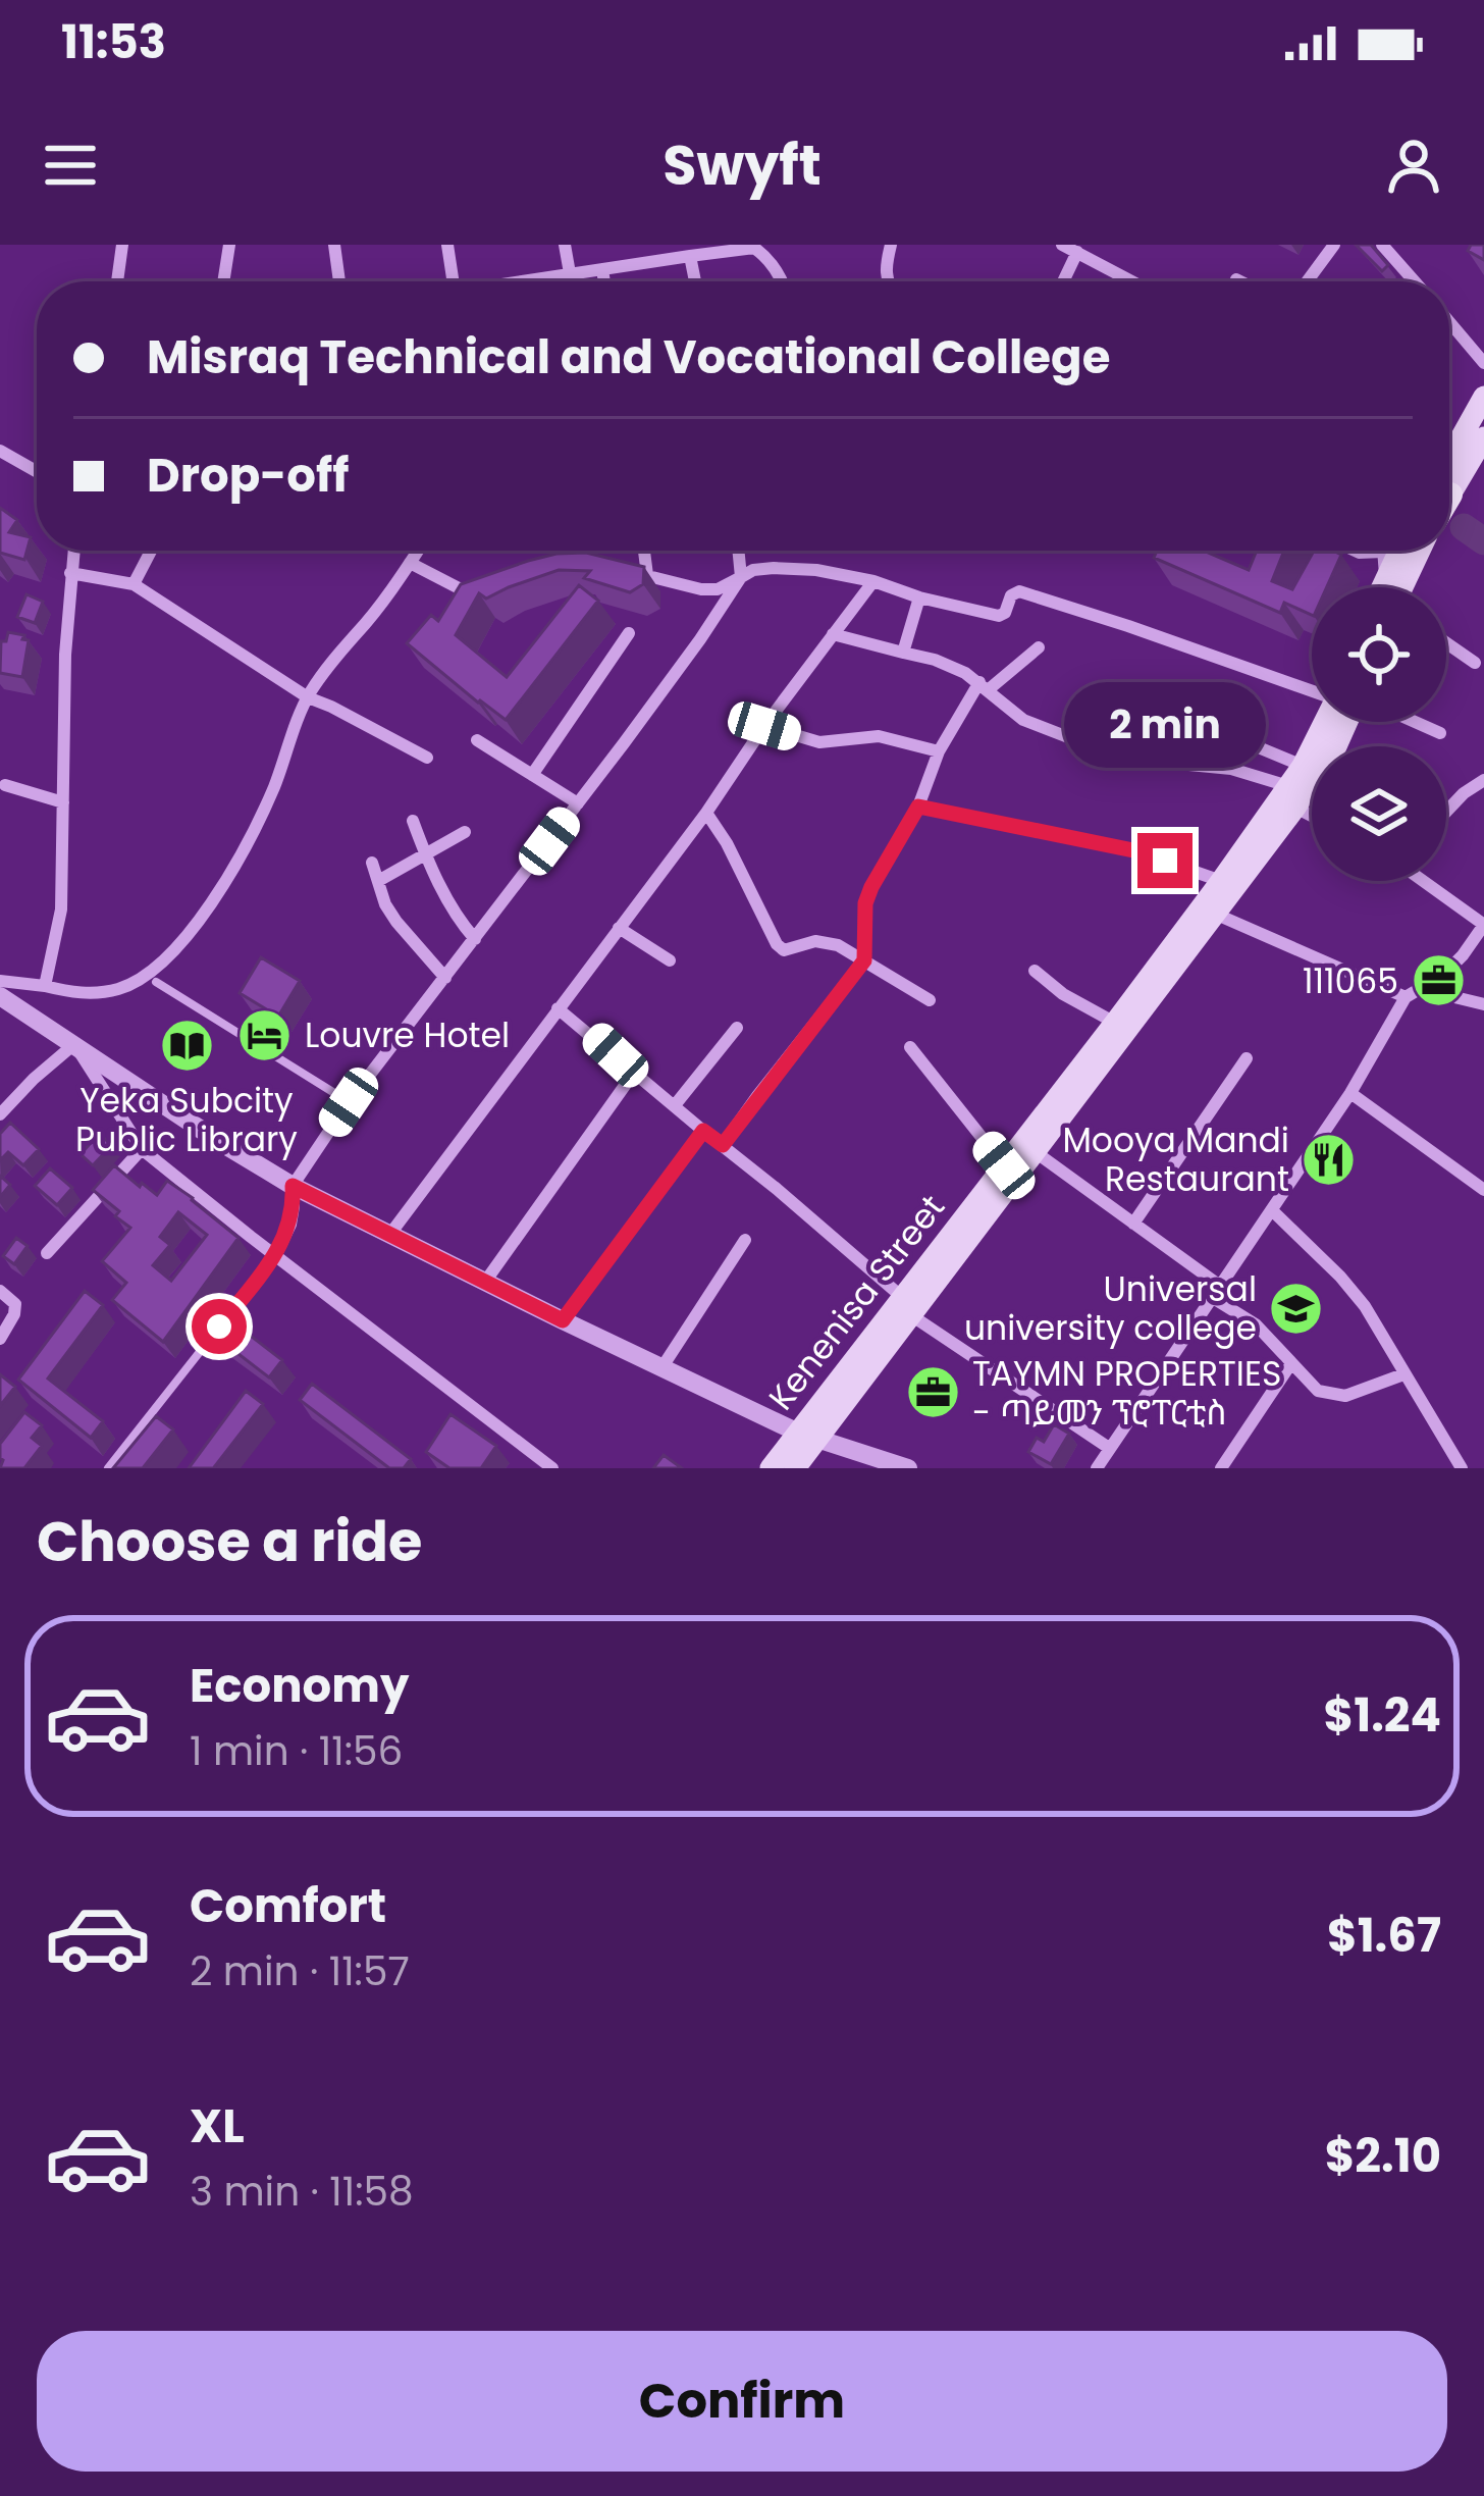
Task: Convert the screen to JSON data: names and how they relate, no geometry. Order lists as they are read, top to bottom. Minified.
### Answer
{"streets":{"main road":["Kenenisa Street"]},"places":{"office":["111065","TAYMN PROPERTIES - ጣይመን ፕሮፐርቲስ"],"hotel":["Louvre Hotel"],"library":["Yeka Subcity Public Library"],"restaurant":["Mooya Mandi Restaurant"],"school or university":["Universal university college"]},"page":{"status":"11:53","header":"Swyft","banner":["Misraq Technical and Vocational College","Drop-off"],"bubble":"2 min","heading":"Choose a ride","list":[{"name":"Economy","note":"1 min · 11:56","value":"$1.24"},{"name":"Comfort","note":"2 min · 11:57","value":"$1.67"},{"name":"XL","note":"3 min · 11:58","value":"$2.10"}],"buttons":"Confirm"}}
